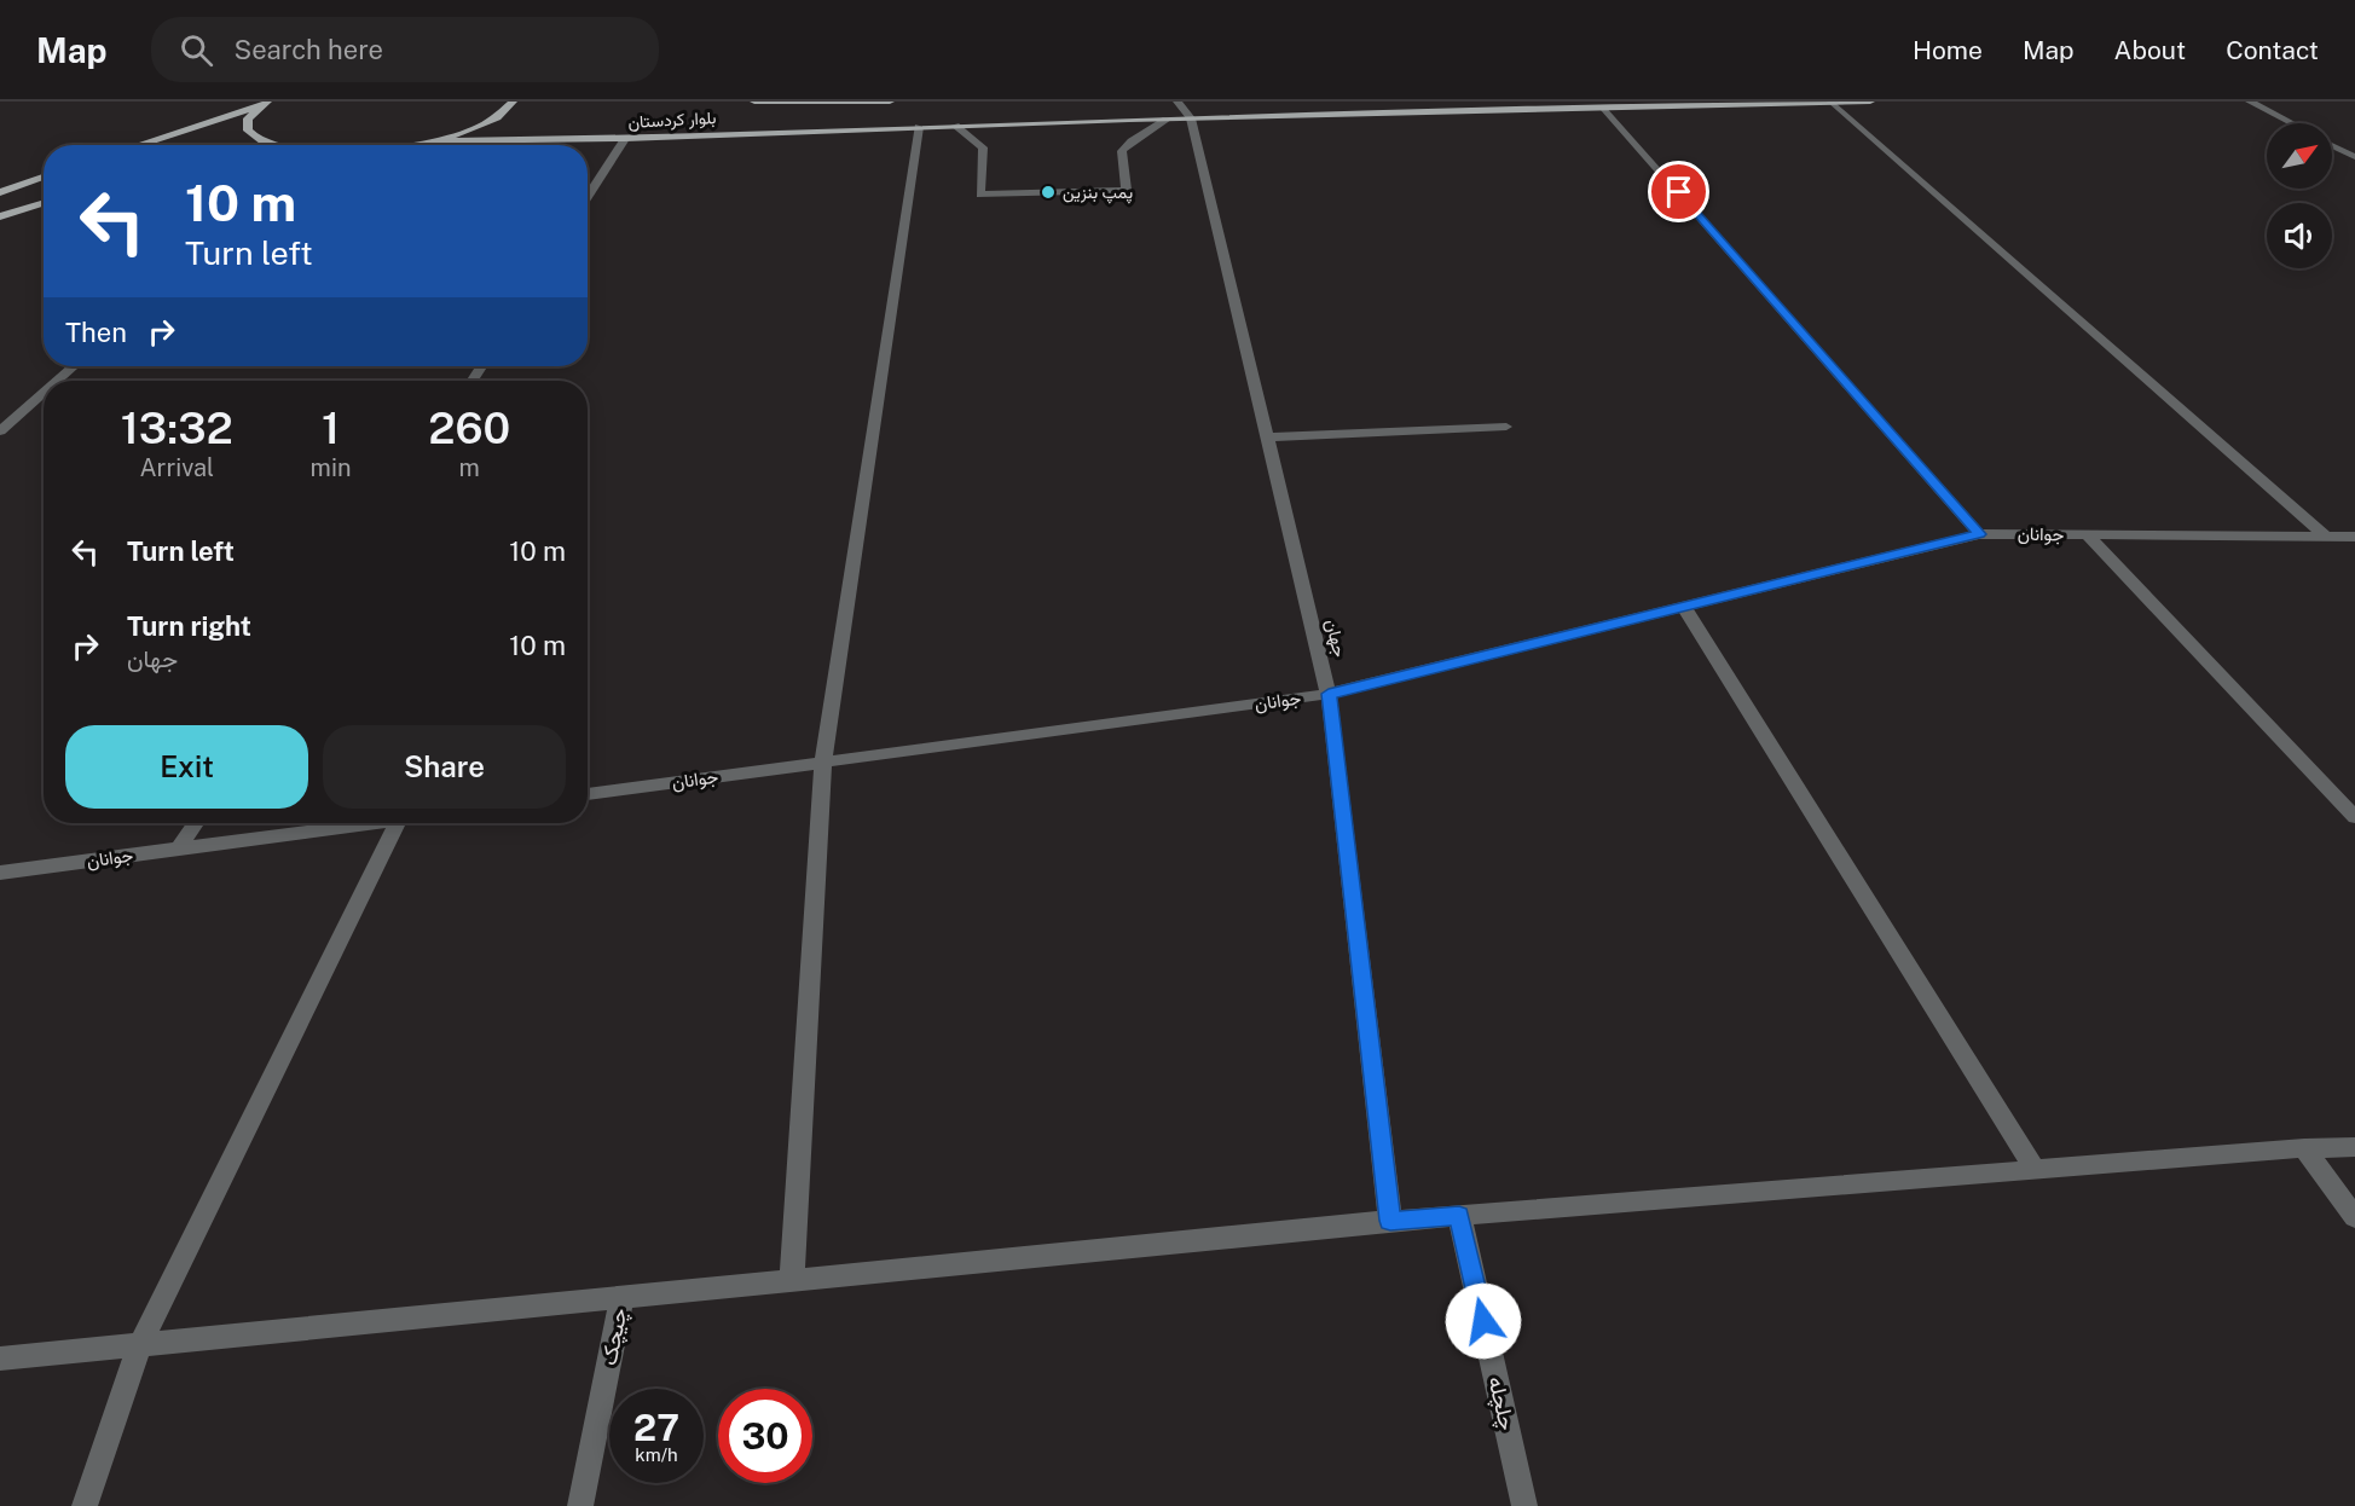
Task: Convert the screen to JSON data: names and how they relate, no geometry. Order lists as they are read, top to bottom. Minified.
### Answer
{"streets":{"main road":["بلوار کردستان"],"street":["جوانان","جهان","چیچک","چلچله"]},"crossings":[["بلوار کردستان","جهان"],["جوانان","جهان"]],"places":["پمپ بنزین"],"north":"top right","page":{"header":"Map","search":"Search here","nav":["Home","Map","About","Contact"],"turn":["10 m","Turn left"],"then":"Then","eta":["13:32","Arrival","1","min","260","m"],"list":[{"name":"Turn left","value":"10 m"},{"name":"Turn right","note":"جهان","value":"10 m"}],"buttons":["Exit","Share"],"speed":"27 km/h","limit":"30"}}
